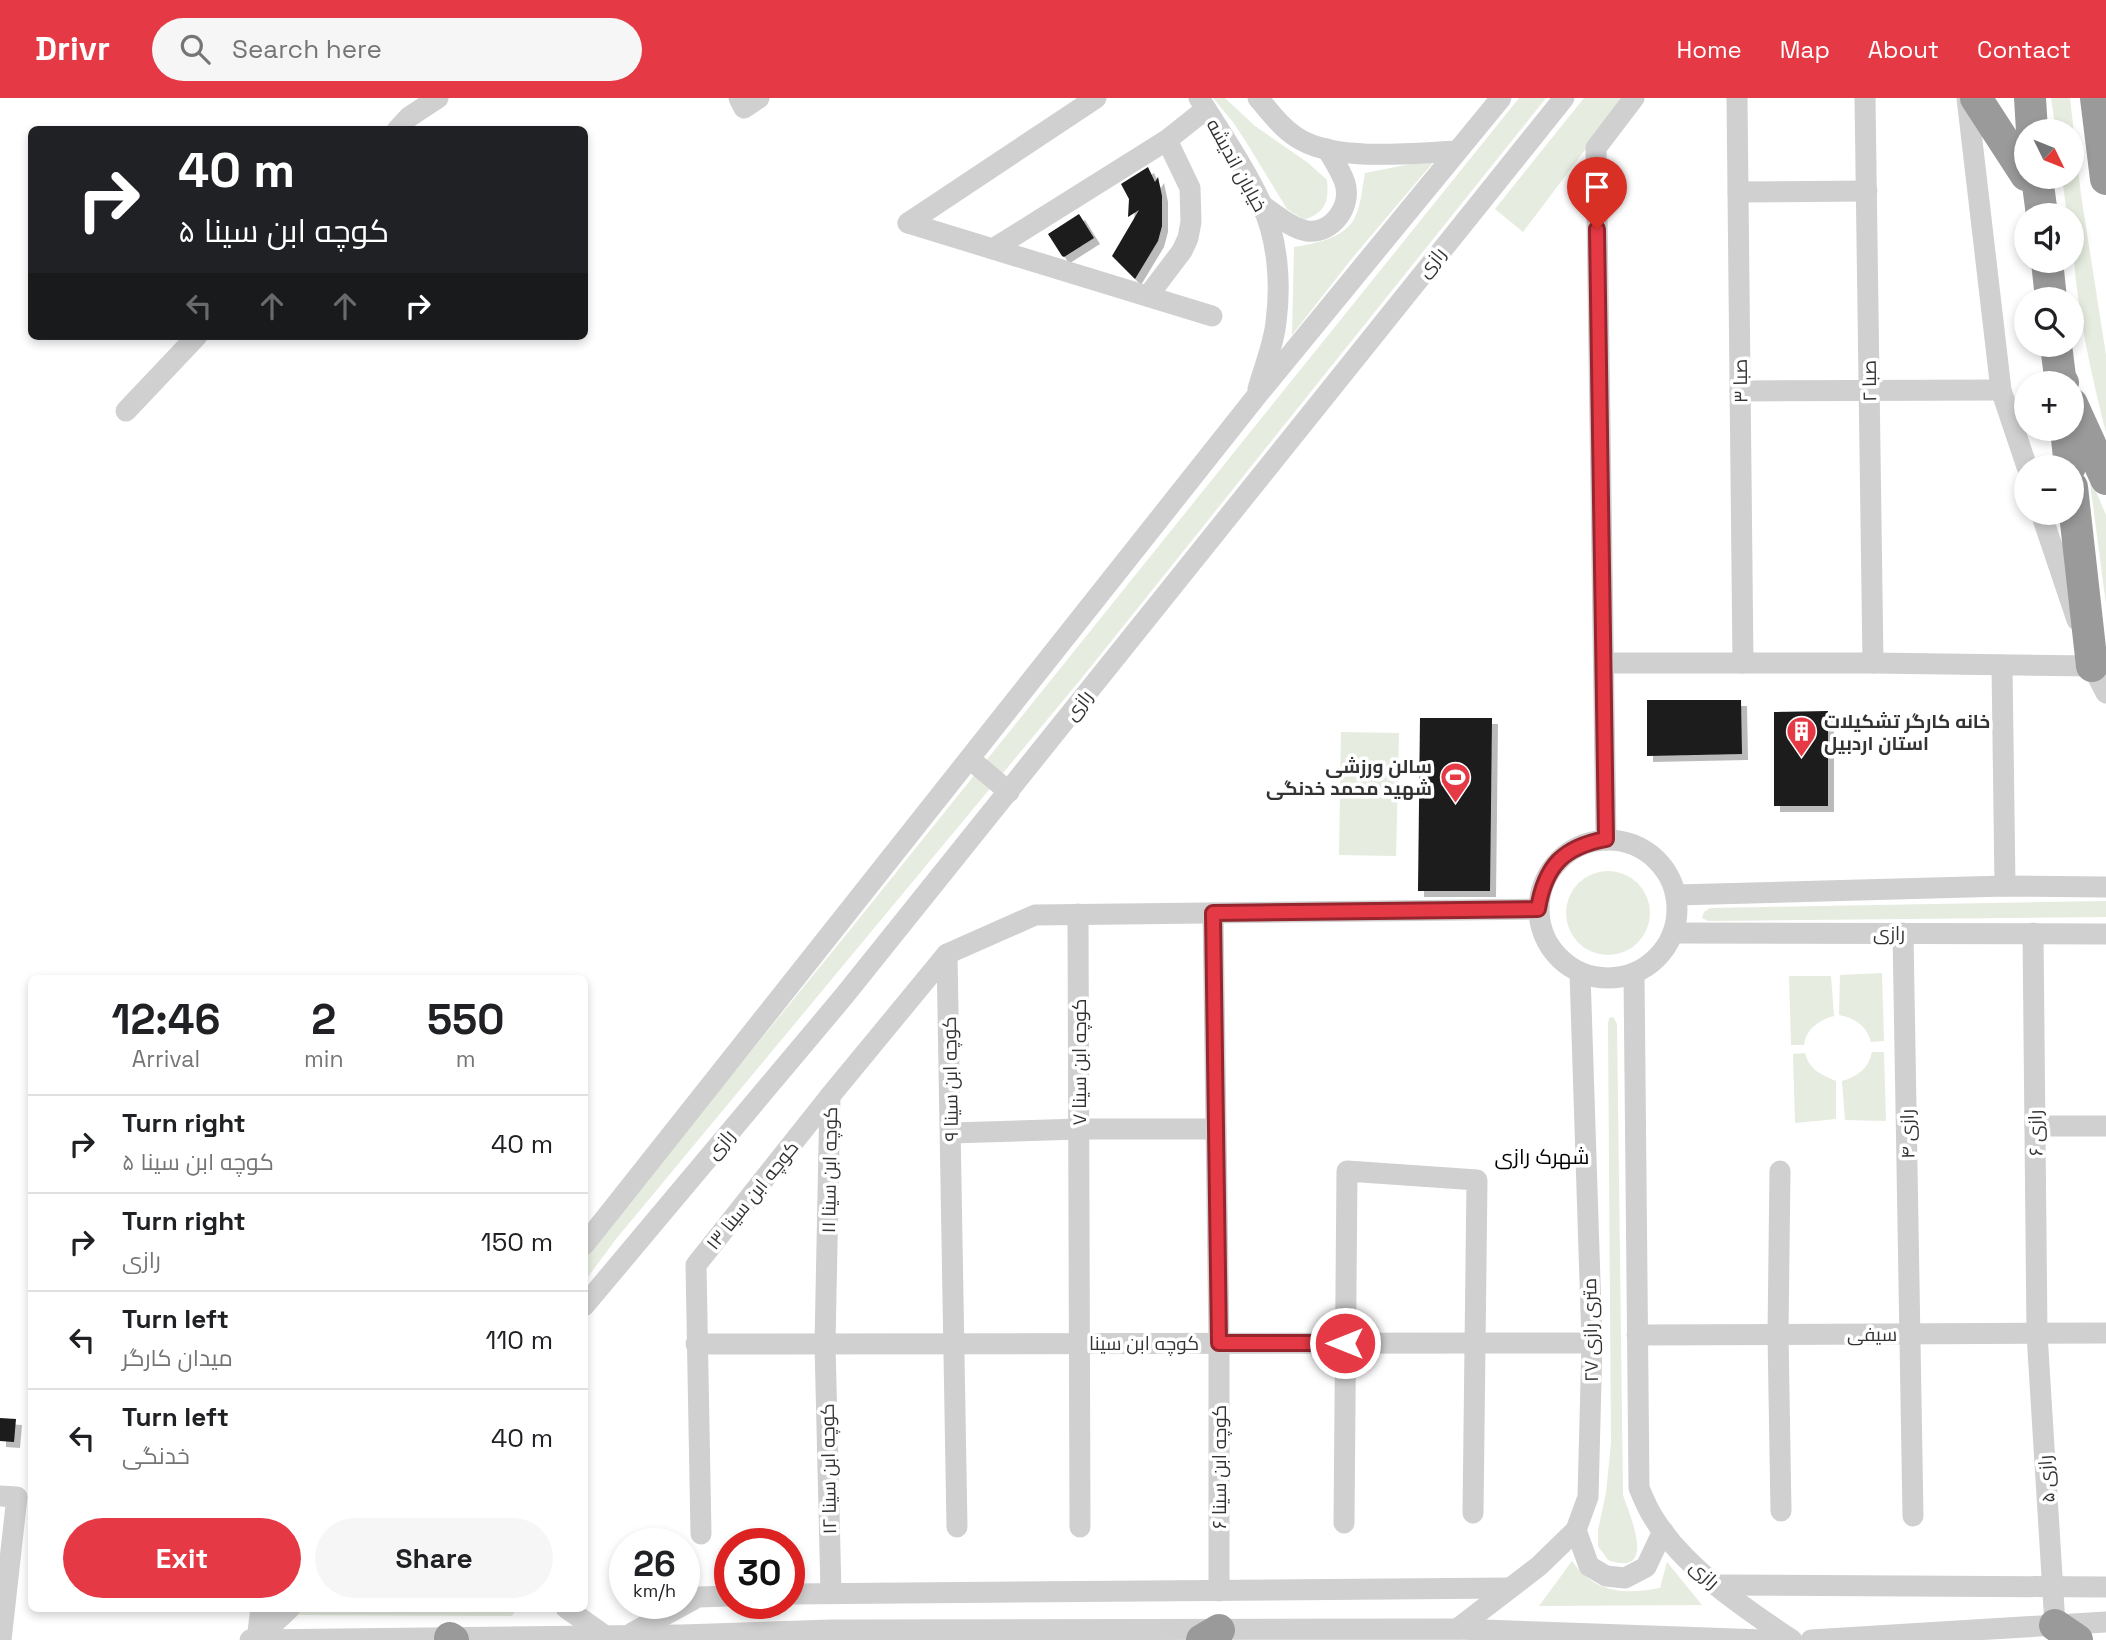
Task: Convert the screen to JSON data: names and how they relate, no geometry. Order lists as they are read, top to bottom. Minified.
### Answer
{"streets":{"street":["خیابان اندیشه","رازی","صبا ۳","صبا ۲","کوچه ابن سینا ۷","کوچه ابن سینا ۹","رازی ۶","رازی ۴","کوچه ابن سینا ۱۱","کوچه ابن سینا ۱۳","۲۷ متری رازی","سیفی","کوچه ابن سینا","کوچه ابن سینا ۶","کوچه ابن سینا ۱۲","رازی ۵"]},"crossings":[["رازی","رازی ۶"],["رازی","رازی ۴"],["رازی","۲۷ متری رازی"],["رازی","سیفی"],["کوچه ابن سینا ۷","کوچه ابن سینا"],["کوچه ابن سینا ۹","کوچه ابن سینا ۱۱"],["کوچه ابن سینا ۹","کوچه ابن سینا"],["رازی ۶","سیفی"],["رازی ۶","رازی ۵"],["رازی ۴","سیفی"],["کوچه ابن سینا ۱۱","کوچه ابن سینا ۱۳"],["کوچه ابن سینا ۱۱","کوچه ابن سینا"],["کوچه ابن سینا ۱۱","کوچه ابن سینا ۱۲"],["کوچه ابن سینا ۱۳","کوچه ابن سینا"],["۲۷ متری رازی","کوچه ابن سینا"],["سیفی","رازی ۵"],["کوچه ابن سینا","کوچه ابن سینا ۶"],["کوچه ابن سینا","کوچه ابن سینا ۱۲"]],"districts":["شهرک رازی"],"places":{"building":["خانه کارگر تشکیلات استان اردبیل"],"sports":["سالن ورزشی شهید محمد خدنگی"]},"north":"bottom right","page":{"header":"Drivr","search":"Search here","nav":["Home","Map","About","Contact"],"map_buttons":["+","−"],"turn":["40 m","کوچه ابن سینا ۵"],"eta":["12:46","Arrival","2","min","550","m"],"list":[{"name":"Turn right","note":"کوچه ابن سینا ۵","value":"40 m"},{"name":"Turn right","note":"رازی","value":"150 m"},{"name":"Turn left","note":"میدان کارگر","value":"110 m"},{"name":"Turn left","note":"خدنگی","value":"40 m"}],"buttons":["Exit","Share"],"speed":"26 km/h","limit":"30"}}
